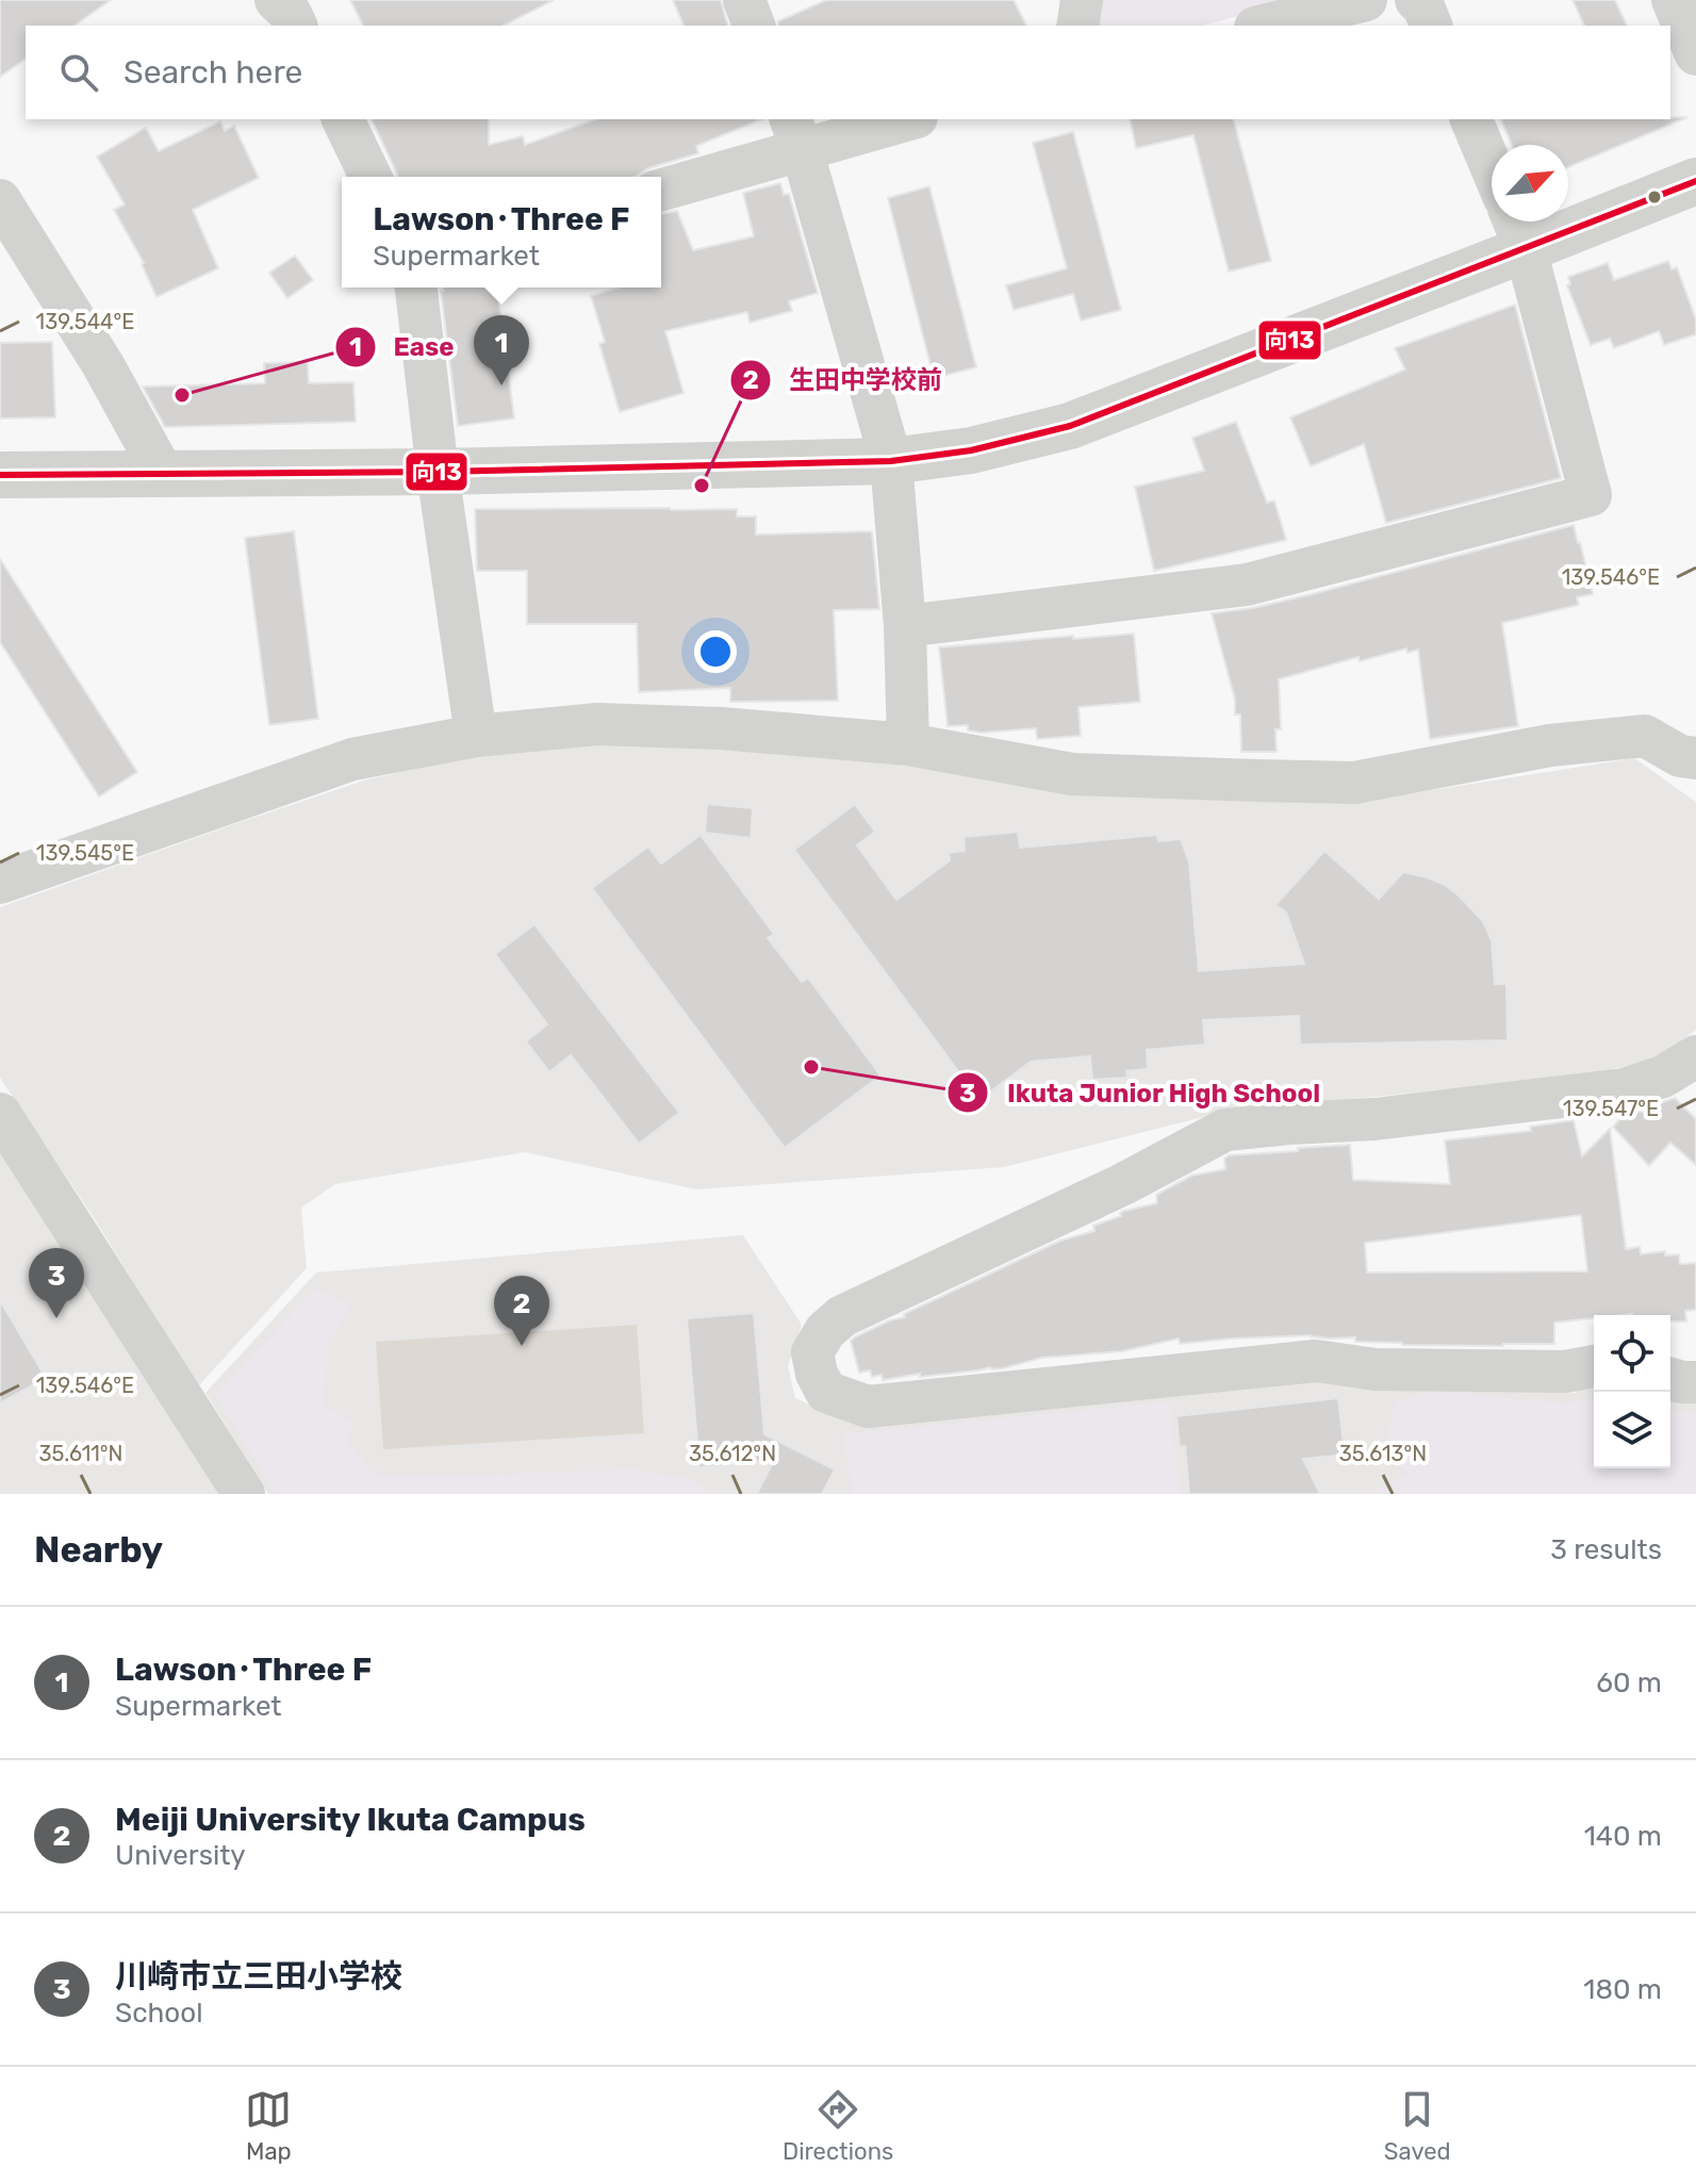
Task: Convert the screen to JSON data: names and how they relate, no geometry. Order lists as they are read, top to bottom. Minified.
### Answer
{"places":["Ease","生田中学校前","Ikuta Junior High School"],"lines":["transit line 向13"],"north":"top right","page":{"search":"Search here","popup":["Lawson･Three F","Supermarket"],"pins":["1","3","2"],"heading":["Nearby","3 results"],"list":[{"mark":"1","name":"Lawson･Three F","note":"Supermarket","value":"60 m"},{"mark":"2","name":"Meiji University Ikuta Campus","note":"University","value":"140 m"},{"mark":"3","name":"川崎市立三田小学校","note":"School","value":"180 m"}],"nav":["Map","Directions","Saved"]},"coordinates":["139.544°E","139.546°E","139.545°E","139.547°E","35.611°N","35.612°N","35.613°N"]}
